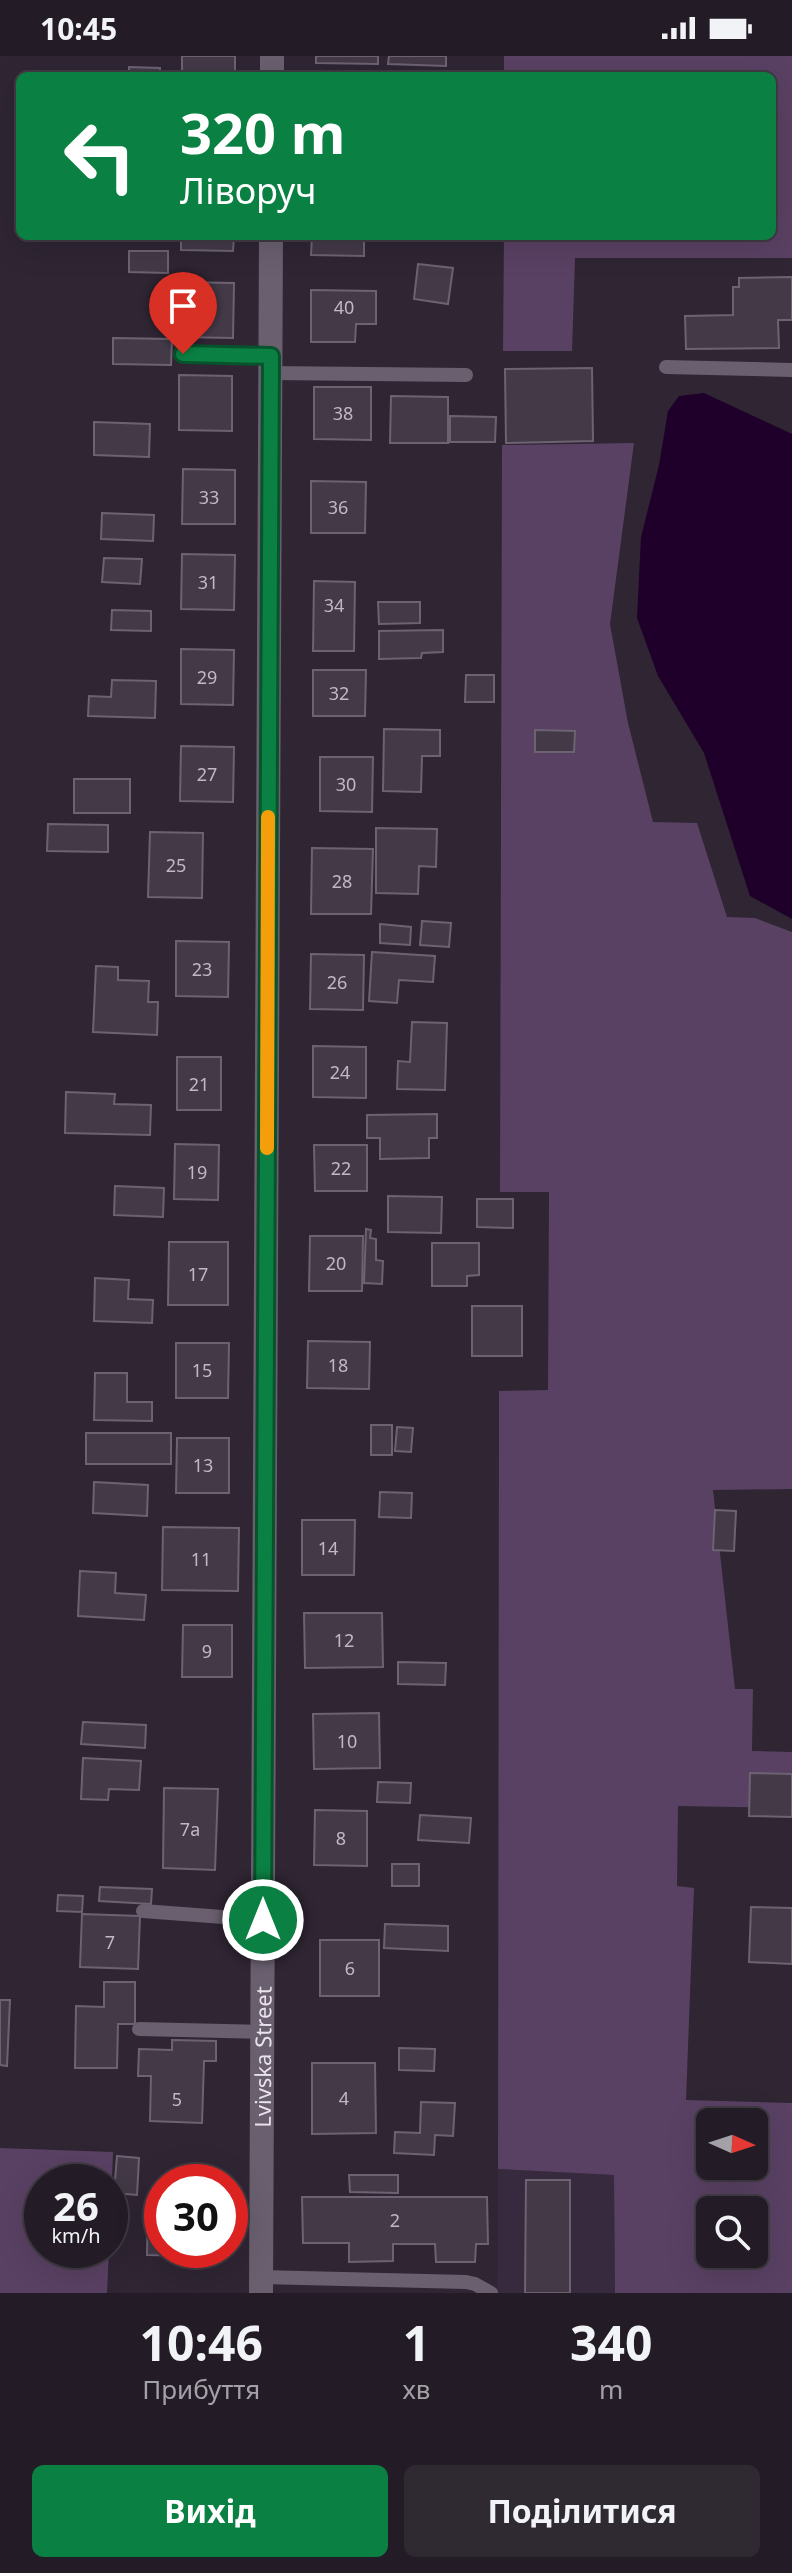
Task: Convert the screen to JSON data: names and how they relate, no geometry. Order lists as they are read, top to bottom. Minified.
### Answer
{"streets":{"street":["Lvivska Street"]},"house_numbers":["40","38","33","36","31","34","29","32","27","30","25","28","23","26","24","21","22","19","20","17","18","15","13","14","11","12","9","10","7а","8","7","6","4","5","2"],"north":"right","page":{"status":"10:45","turn":["320 m","Ліворуч"],"speed":"26 km/h","limit":"30","eta":["10:46","Прибуття","1","хв","340","m"],"buttons":["Вихід","Поділитися"]}}
